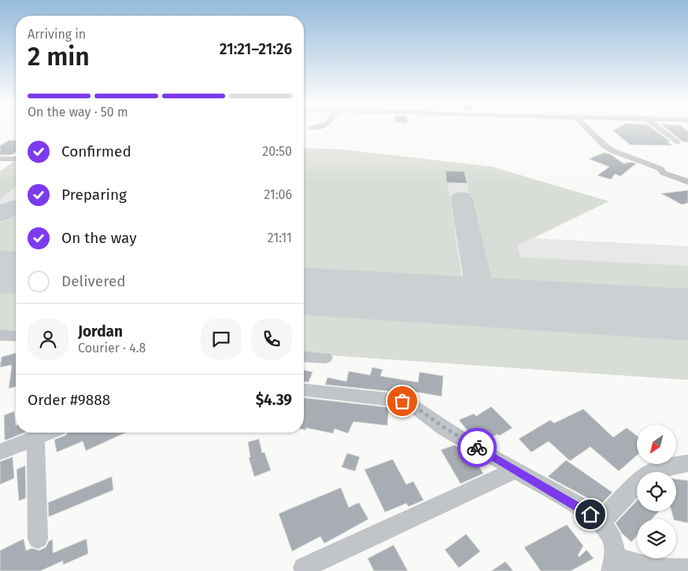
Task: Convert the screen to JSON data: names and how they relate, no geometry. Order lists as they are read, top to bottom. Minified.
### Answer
{"north":"bottom left","page":{"heading":["2 min","Arriving in","21:21–21:26"],"panel":["Jordan","Courier · 4.8","Order #9888","$4.39"],"bar":"On the way · 50 m","list":[["Confirmed","20:50"],["Preparing","21:06"],["On the way","21:11"],"Delivered"]}}
